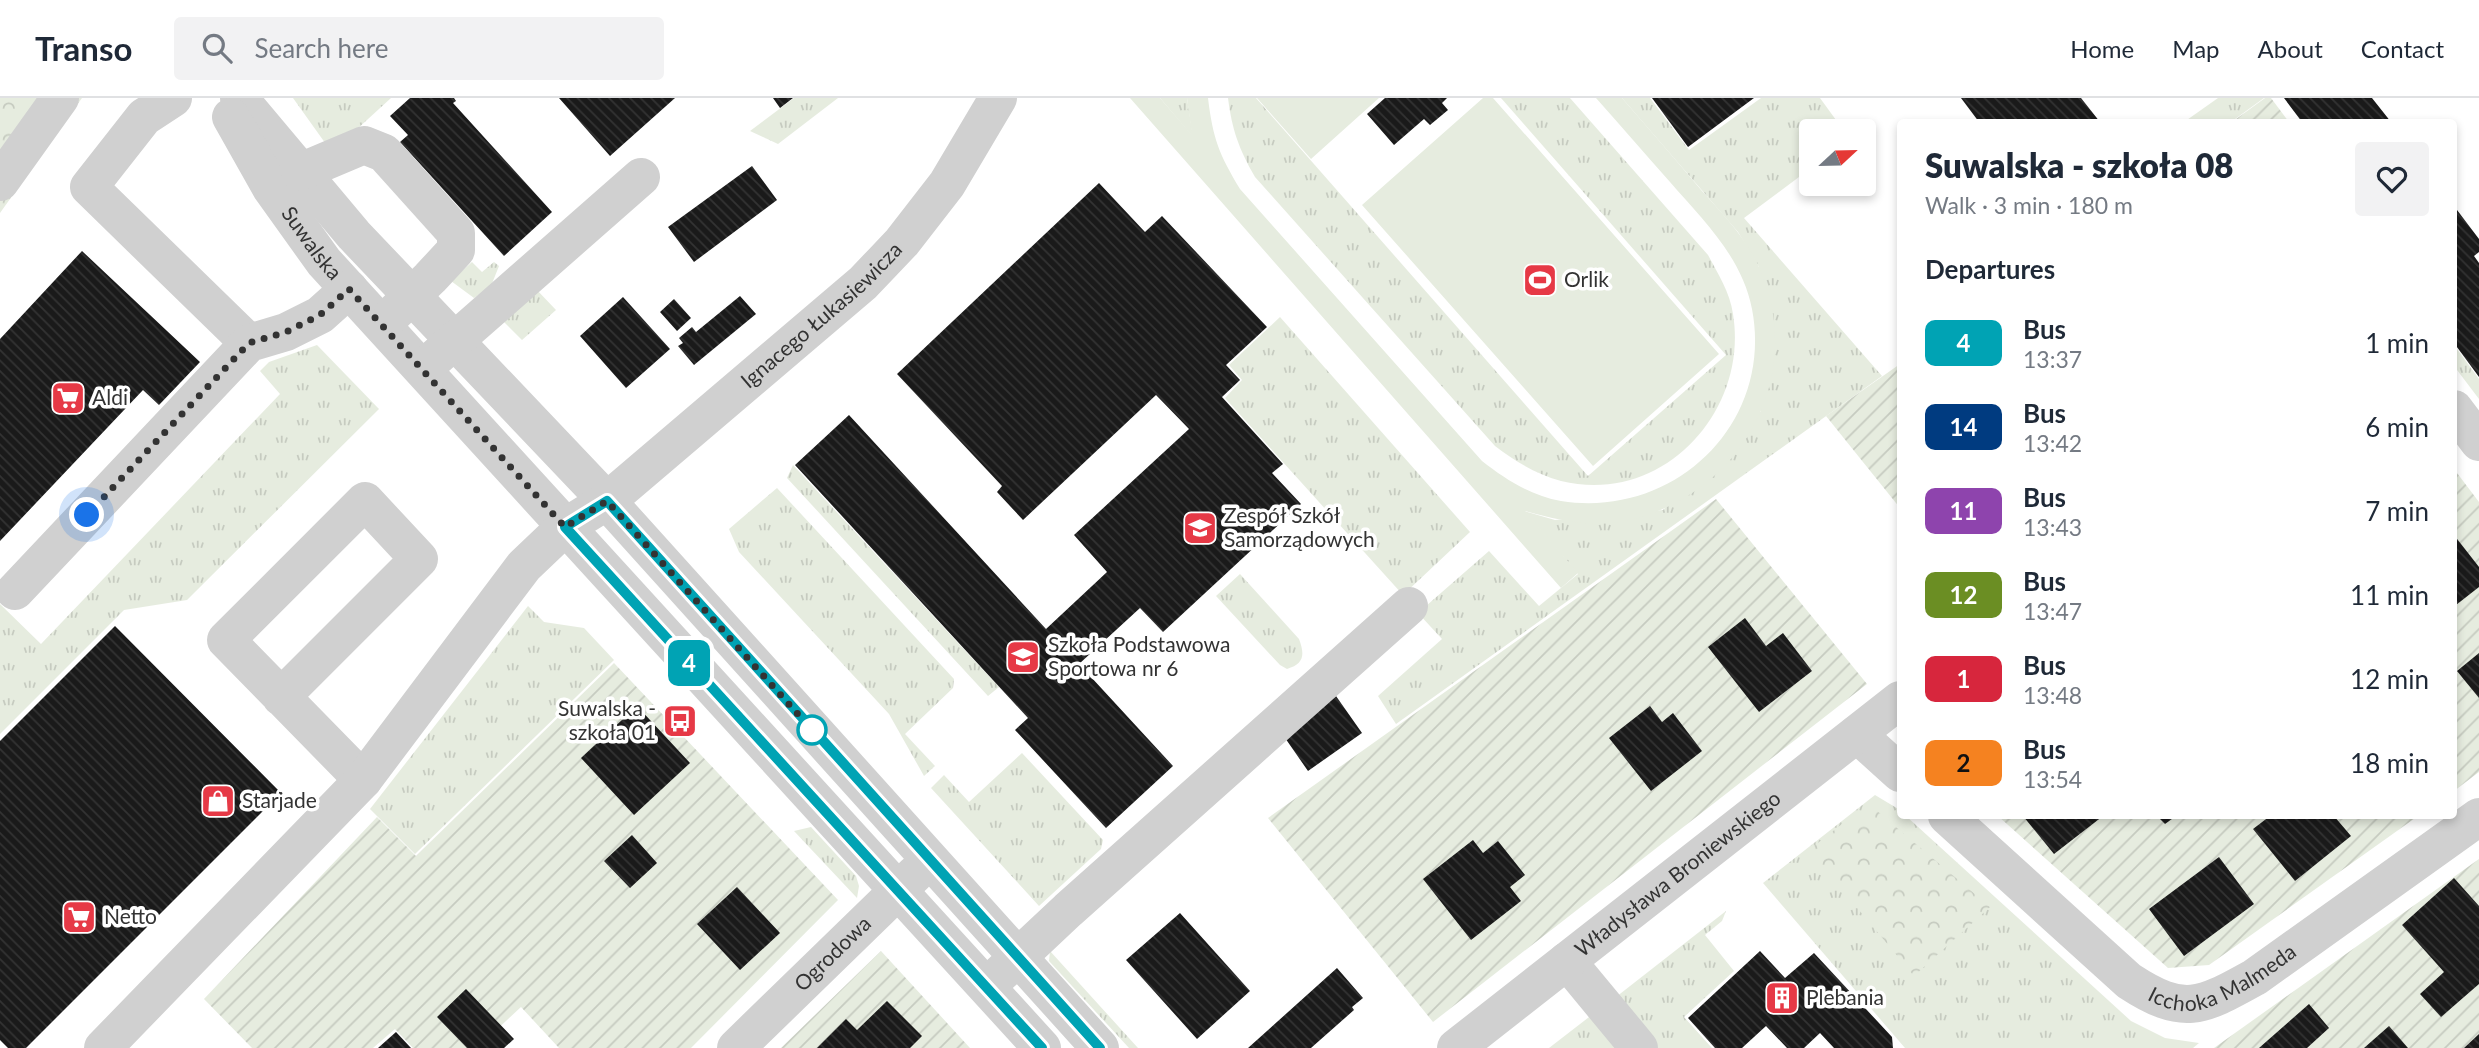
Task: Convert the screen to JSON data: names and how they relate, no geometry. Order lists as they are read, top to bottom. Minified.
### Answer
{"streets":{"street":["Suwalska","Ignacego Łukasiewicza","Władysława Broniewskiego","Ogrodowa","Icchoka Malmeda"]},"crossings":[["Suwalska","Ignacego Łukasiewicza"],["Suwalska","Ogrodowa"]],"places":{"sports":["Orlik"],"supermarket":["Aldi","Netto"],"school or university":["Zespół Szkół Samorządowych","Szkoła Podstawowa Sportowa nr 6"],"bus stop":["Suwalska - szkoła 01"],"shop":["Starjade"],"building":["Plebania"]},"lines":["bus line 4"],"north":"right","page":{"header":"Transo","search":"Search here","nav":["Home","Map","About","Contact"],"on_map":"4","heading":[["Suwalska - szkoła 08","Walk · 3 min · 180 m"],"Departures"],"list":[{"mark":"4","name":"Bus","note":"13:37","value":"1 min"},{"mark":"14","name":"Bus","note":"13:42","value":"6 min"},{"mark":"11","name":"Bus","note":"13:43","value":"7 min"},{"mark":"12","name":"Bus","note":"13:47","value":"11 min"},{"mark":"1","name":"Bus","note":"13:48","value":"12 min"},{"mark":"2","name":"Bus","note":"13:54","value":"18 min"}]}}
